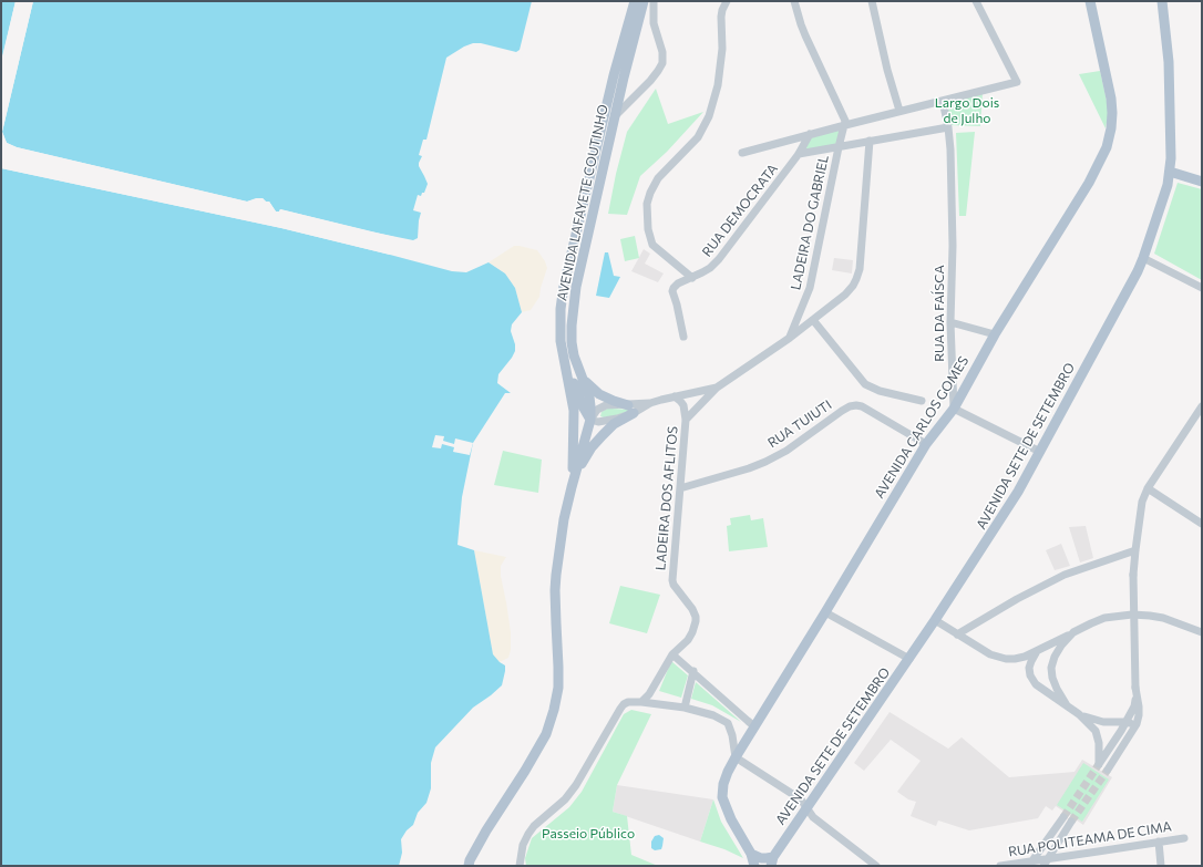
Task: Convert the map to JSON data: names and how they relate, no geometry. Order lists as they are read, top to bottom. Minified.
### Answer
{"streets":{"main road":["AVENIDA LAFAYETE COUTINHO","AVENIDA CARLOS GOMES","AVENIDA SETE DE SETEMBRO"],"street":["RUA DEMOCRATA","LADEIRA DO GABRIEL","RUA DA FAÍSCA","RUA TUIUTI","LADEIRA DOS AFLITOS","RUA POLITEAMA DE CIMA"]},"crossings":[["RUA DA FAÍSCA","AVENIDA CARLOS GOMES"],["RUA TUIUTI","AVENIDA CARLOS GOMES"],["RUA TUIUTI","LADEIRA DOS AFLITOS"]],"parks":["Largo Dois de Julho","Passeio Público"]}
